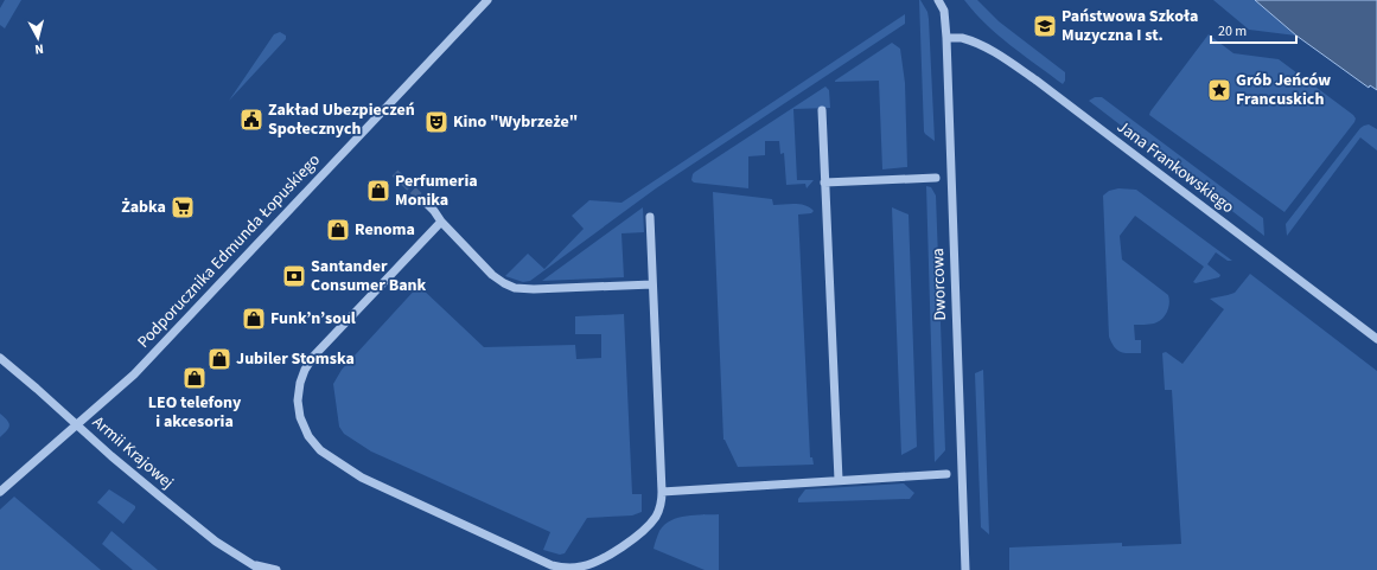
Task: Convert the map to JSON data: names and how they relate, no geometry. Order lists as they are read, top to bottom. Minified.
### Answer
{"streets":{"street":["Jana Frankowskiego","Podporucznika Edmunda Łopuskiego","Dworcowa","Armii Krajowej"]},"crossings":[["Jana Frankowskiego","Dworcowa"],["Podporucznika Edmunda Łopuskiego","Armii Krajowej"]],"places":{"school or university":["Państwowa Szkoła Muzyczna I st."],"place":["Grób Jeńców Francuskich"],"public building":["Zakład Ubezpieczeń Społecznych"],"theatre":["Kino \"Wybrzeże\""],"shop":["Perfumeria Monika","Renoma","Funk’n’soul","Jubiler Stomska","LEO telefony i akcesoria"],"supermarket":["Żabka"],"bank":["Santander Consumer Bank"]},"scale_bar":"20 m","north":"bottom"}
